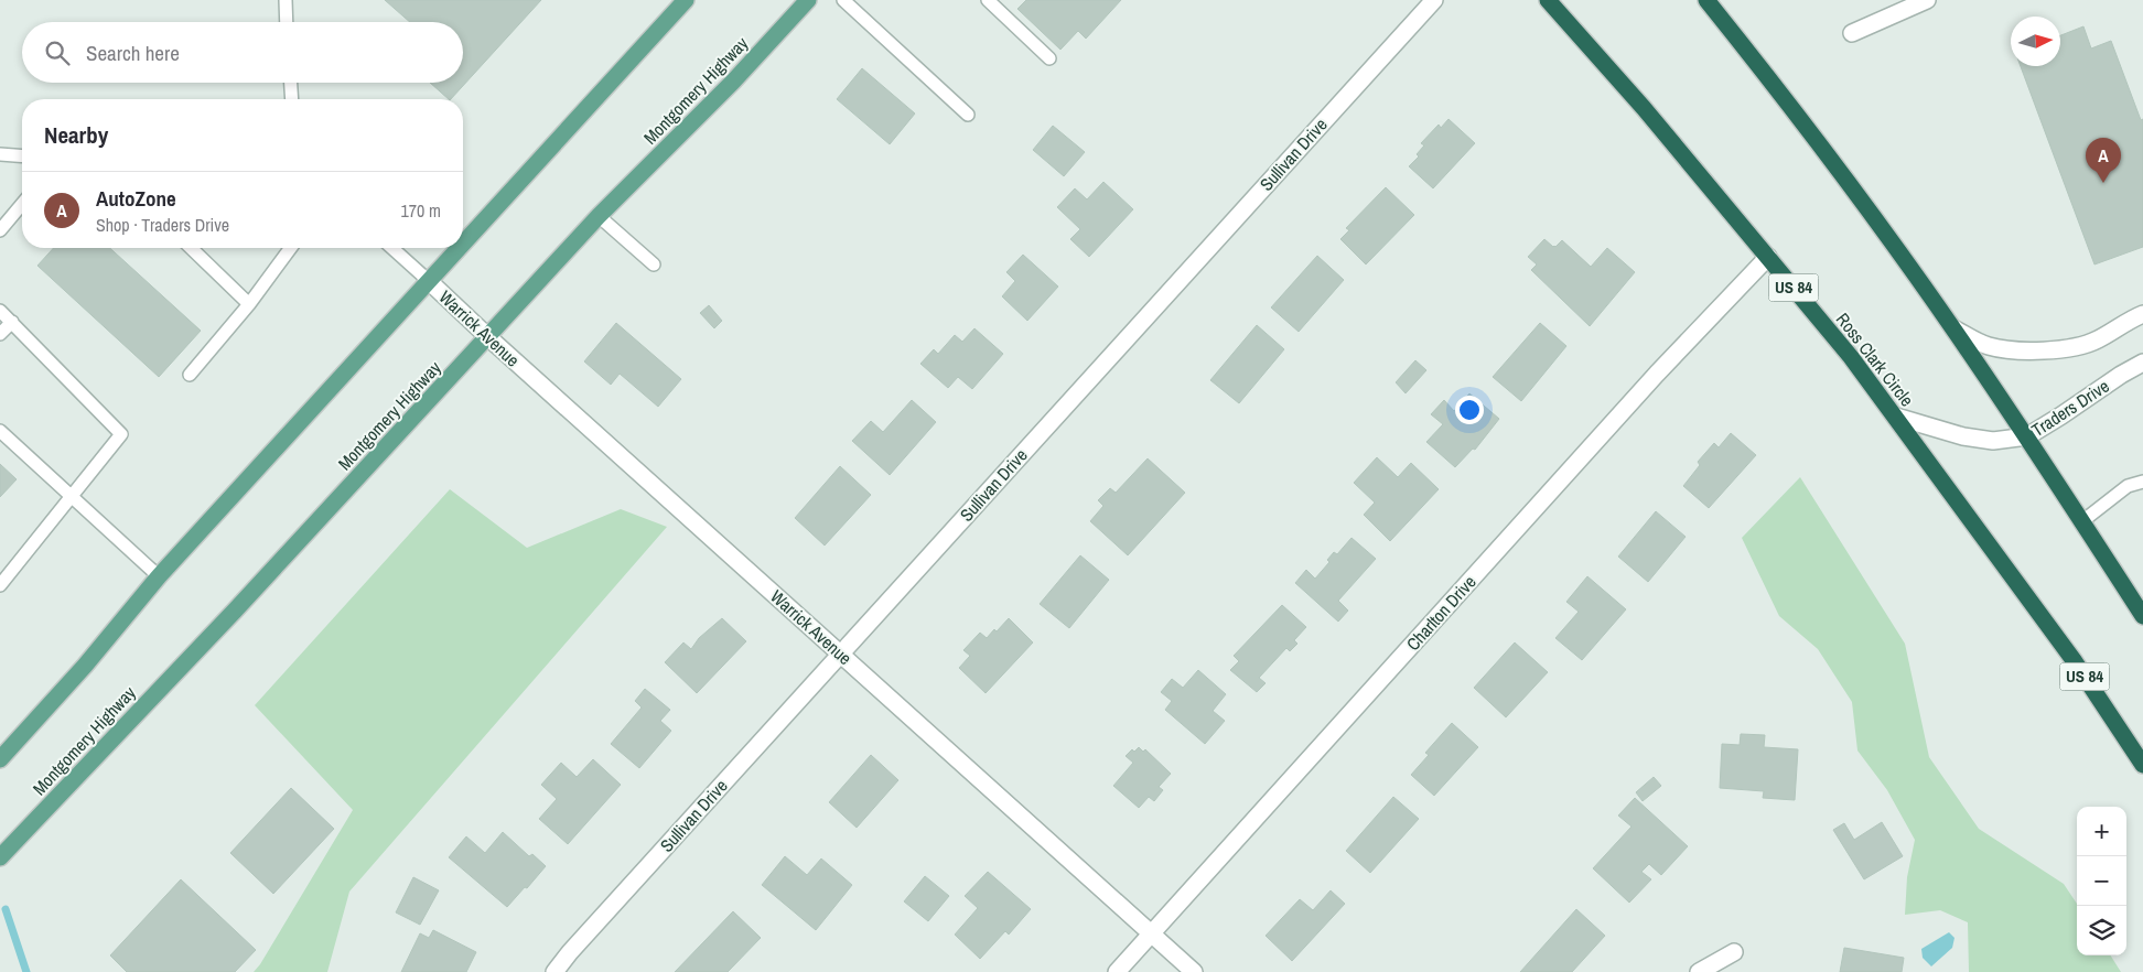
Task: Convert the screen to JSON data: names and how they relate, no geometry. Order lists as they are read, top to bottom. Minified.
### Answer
{"streets":{"highway":["US 84","Ross Clark Circle"],"main road":["Montgomery Highway"],"street":["Sullivan Drive","Warrick Avenue","Traders Drive","Charlton Drive"]},"crossings":[["Montgomery Highway","Warrick Avenue"],["Sullivan Drive","Warrick Avenue"],["Warrick Avenue","Charlton Drive"],["Ross Clark Circle","Traders Drive"],["Ross Clark Circle","Charlton Drive"]],"north":"right","page":{"search":"Search here","heading":"Nearby","pins":"A","list":[{"mark":"A","name":"AutoZone","note":"Shop · Traders Drive","value":"170 m"}],"map_buttons":["+","−"]}}
